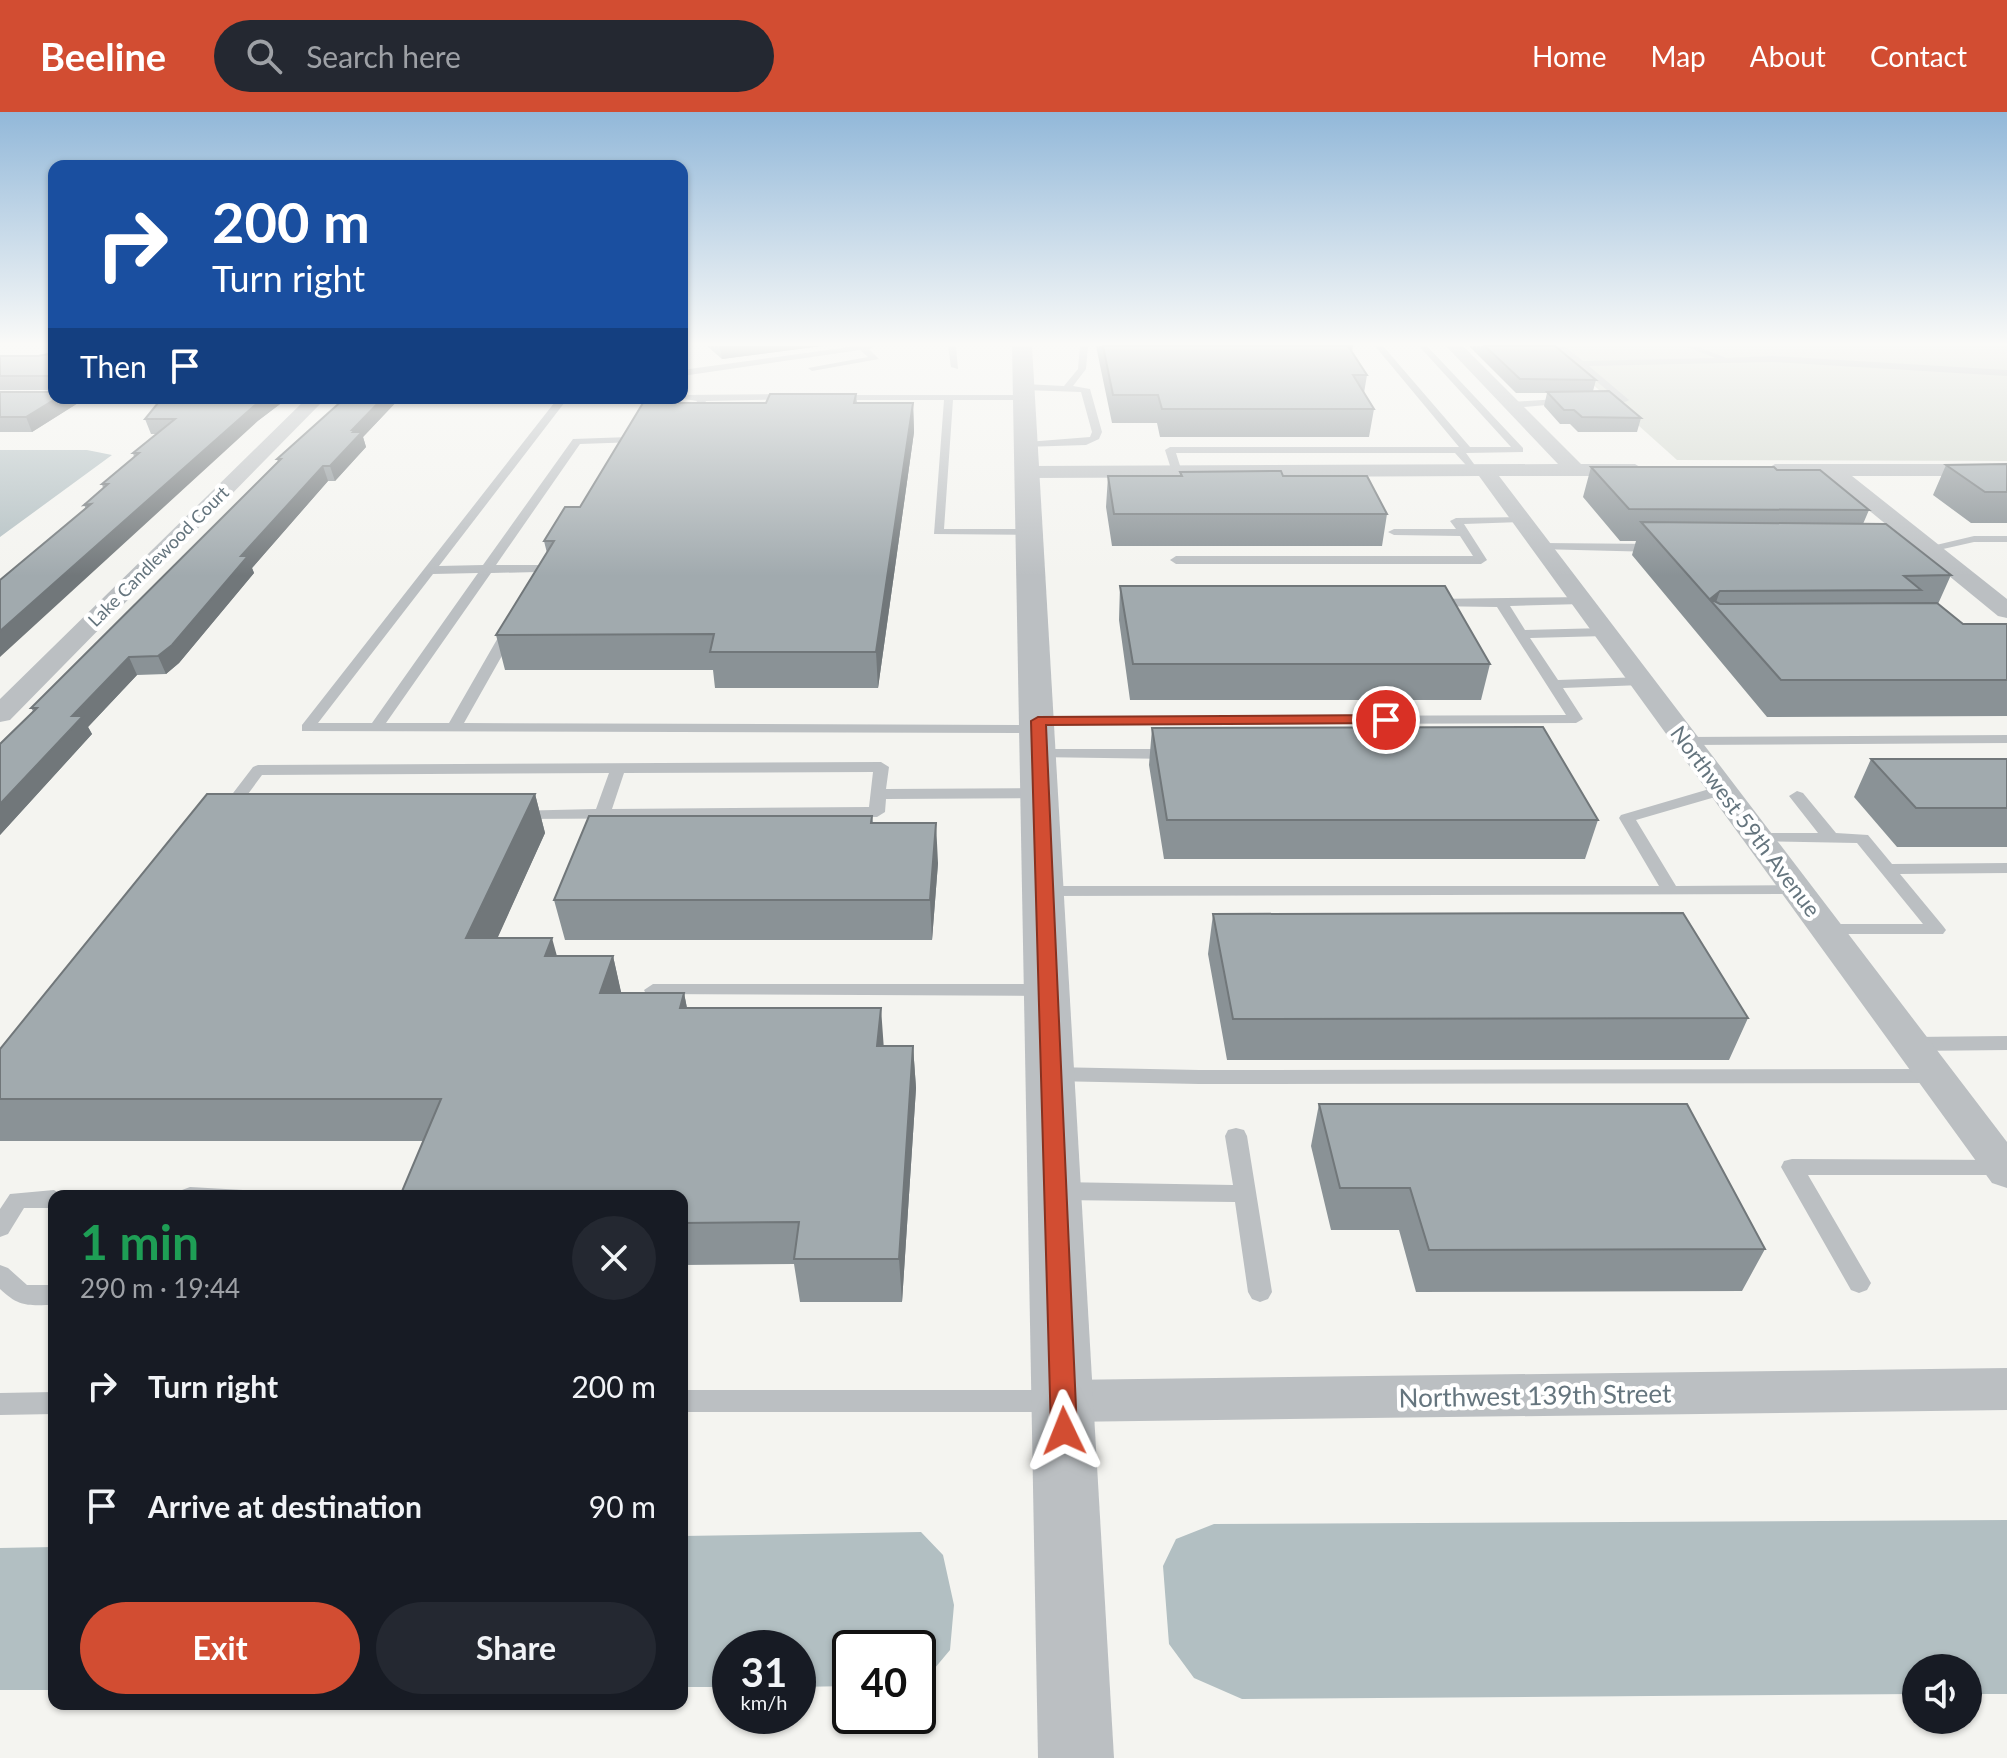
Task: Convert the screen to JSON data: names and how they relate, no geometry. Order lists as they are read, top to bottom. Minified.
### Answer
{"streets":{"street":["Lake Candlewood Court","Northwest 59th Avenue","Northwest 139th Street"]},"page":{"header":"Beeline","search":"Search here","nav":["Home","Map","About","Contact"],"turn":["200 m","Turn right"],"then":"Then","heading":["1 min","290 m · 19:44"],"list":[{"name":"Turn right","value":"200 m"},{"name":"Arrive at destination","value":"90 m"}],"buttons":["Exit","Share"],"speed":"31 km/h","limit":"40"}}
